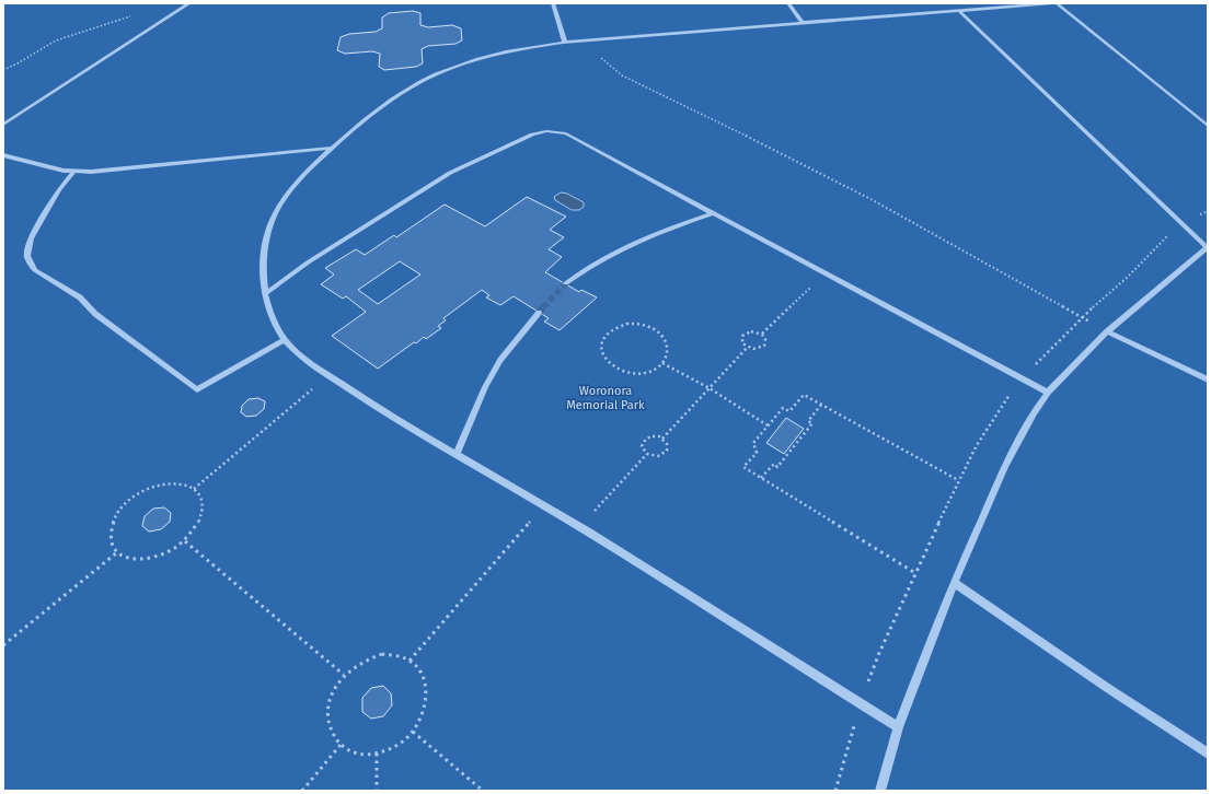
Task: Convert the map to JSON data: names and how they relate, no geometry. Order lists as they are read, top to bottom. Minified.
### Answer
{"parks":["Woronora Memorial Park"]}
